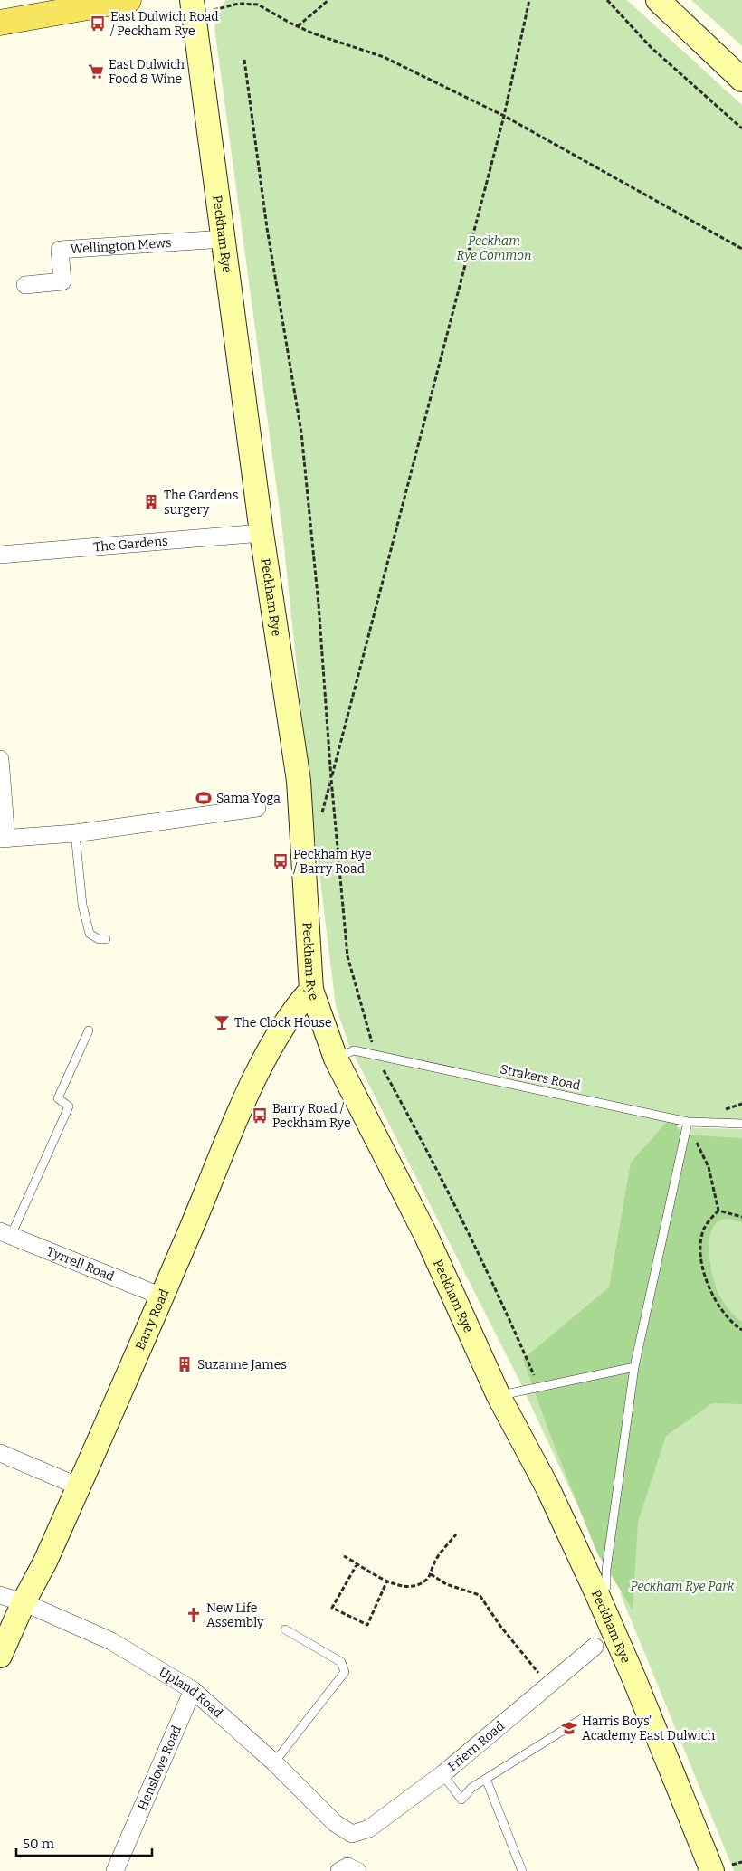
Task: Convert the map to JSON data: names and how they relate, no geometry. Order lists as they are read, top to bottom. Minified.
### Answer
{"streets":{"main road":["Peckham Rye","Barry Road"],"street":["Wellington Mews","The Gardens","Tyrrell Road","Upland Road","Friern Road","Henslowe Road"],"lane":["Strakers Road"]},"crossings":[["Peckham Rye","Wellington Mews"],["Peckham Rye","The Gardens"],["Peckham Rye","Strakers Road"],["Peckham Rye","Barry Road"],["Tyrrell Road","Barry Road"],["Barry Road","Upland Road"],["Upland Road","Friern Road"],["Upland Road","Henslowe Road"]],"parks":["Peckham Rye Common","Peckham Rye Park"],"places":{"bus stop":["East Dulwich Road / Peckham Rye","Peckham Rye / Barry Road","Barry Road / Peckham Rye"],"supermarket":["East Dulwich Food & Wine"],"building":["The Gardens surgery","Suzanne James"],"sports":["Sama Yoga"],"bar":["The Clock House"],"church":["New Life Assembly"],"school or university":["Harris Boys' Academy East Dulwich"]},"scale_bar":"50 m"}
